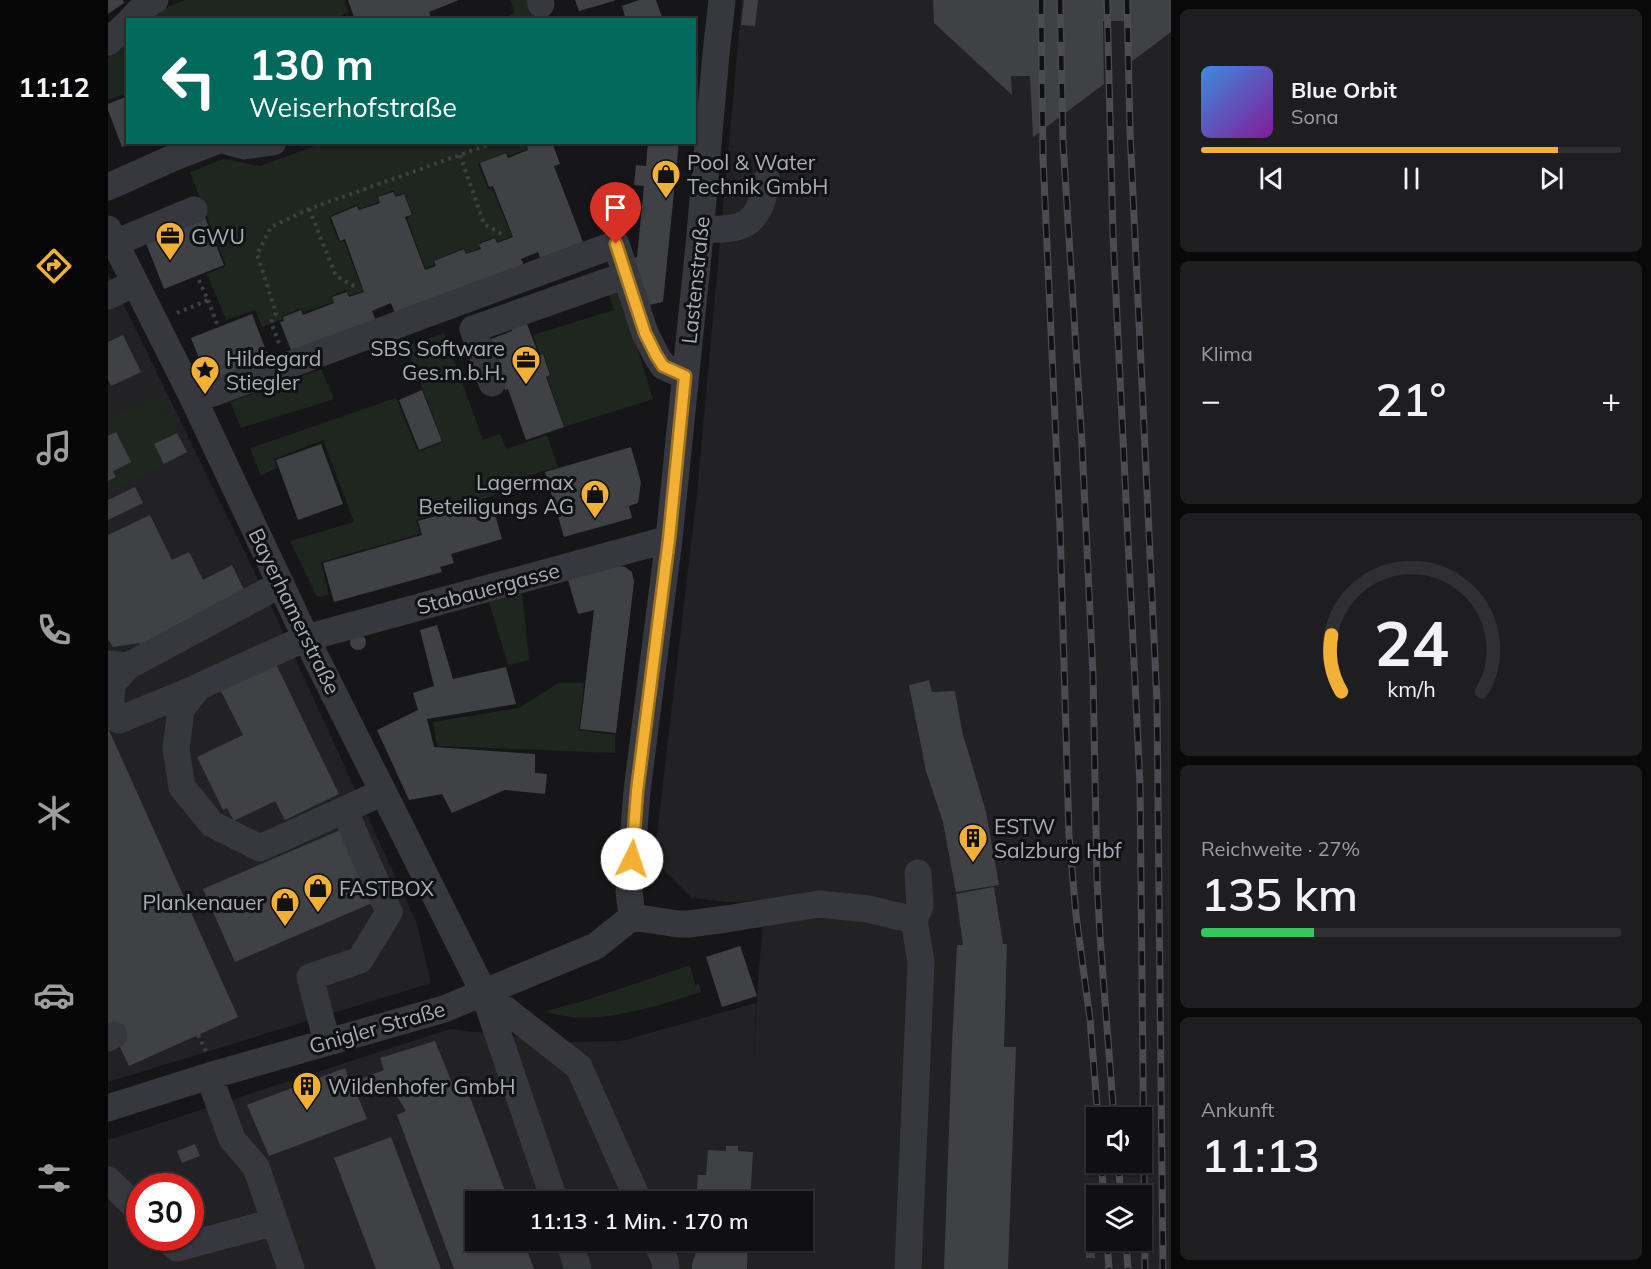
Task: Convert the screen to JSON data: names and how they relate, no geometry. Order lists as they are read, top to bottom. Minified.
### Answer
{"streets":{"street":["Lastenstraße","Stabauergasse","Bayerhamerstraße","Gnigler Straße"]},"crossings":[["Lastenstraße","Stabauergasse"],["Lastenstraße","Gnigler Straße"],["Stabauergasse","Bayerhamerstraße"],["Bayerhamerstraße","Gnigler Straße"]],"places":{"shop":["Pool & Water Technik GmbH","Lagermax Beteiligungs AG","FASTBOX","Plankenauer"],"office":["GWU","SBS Software Ges.m.b.H."],"place":["Hildegard Stiegler"],"building":["ESTW Salzburg Hbf","Wildenhofer GmbH"]},"page":{"tabs":"11:12","turn":["130 m","Weiserhofstraße"],"song":["Blue Orbit","Sona"],"tile":["Klima",["Reichweite · 27%","135 km"],["Ankunft","11:13"]],"heat":["−","21°","+"],"limit":"30","trip":"11:13 · 1 Min. · 170 m","gauge":["24","km/h"]}}
